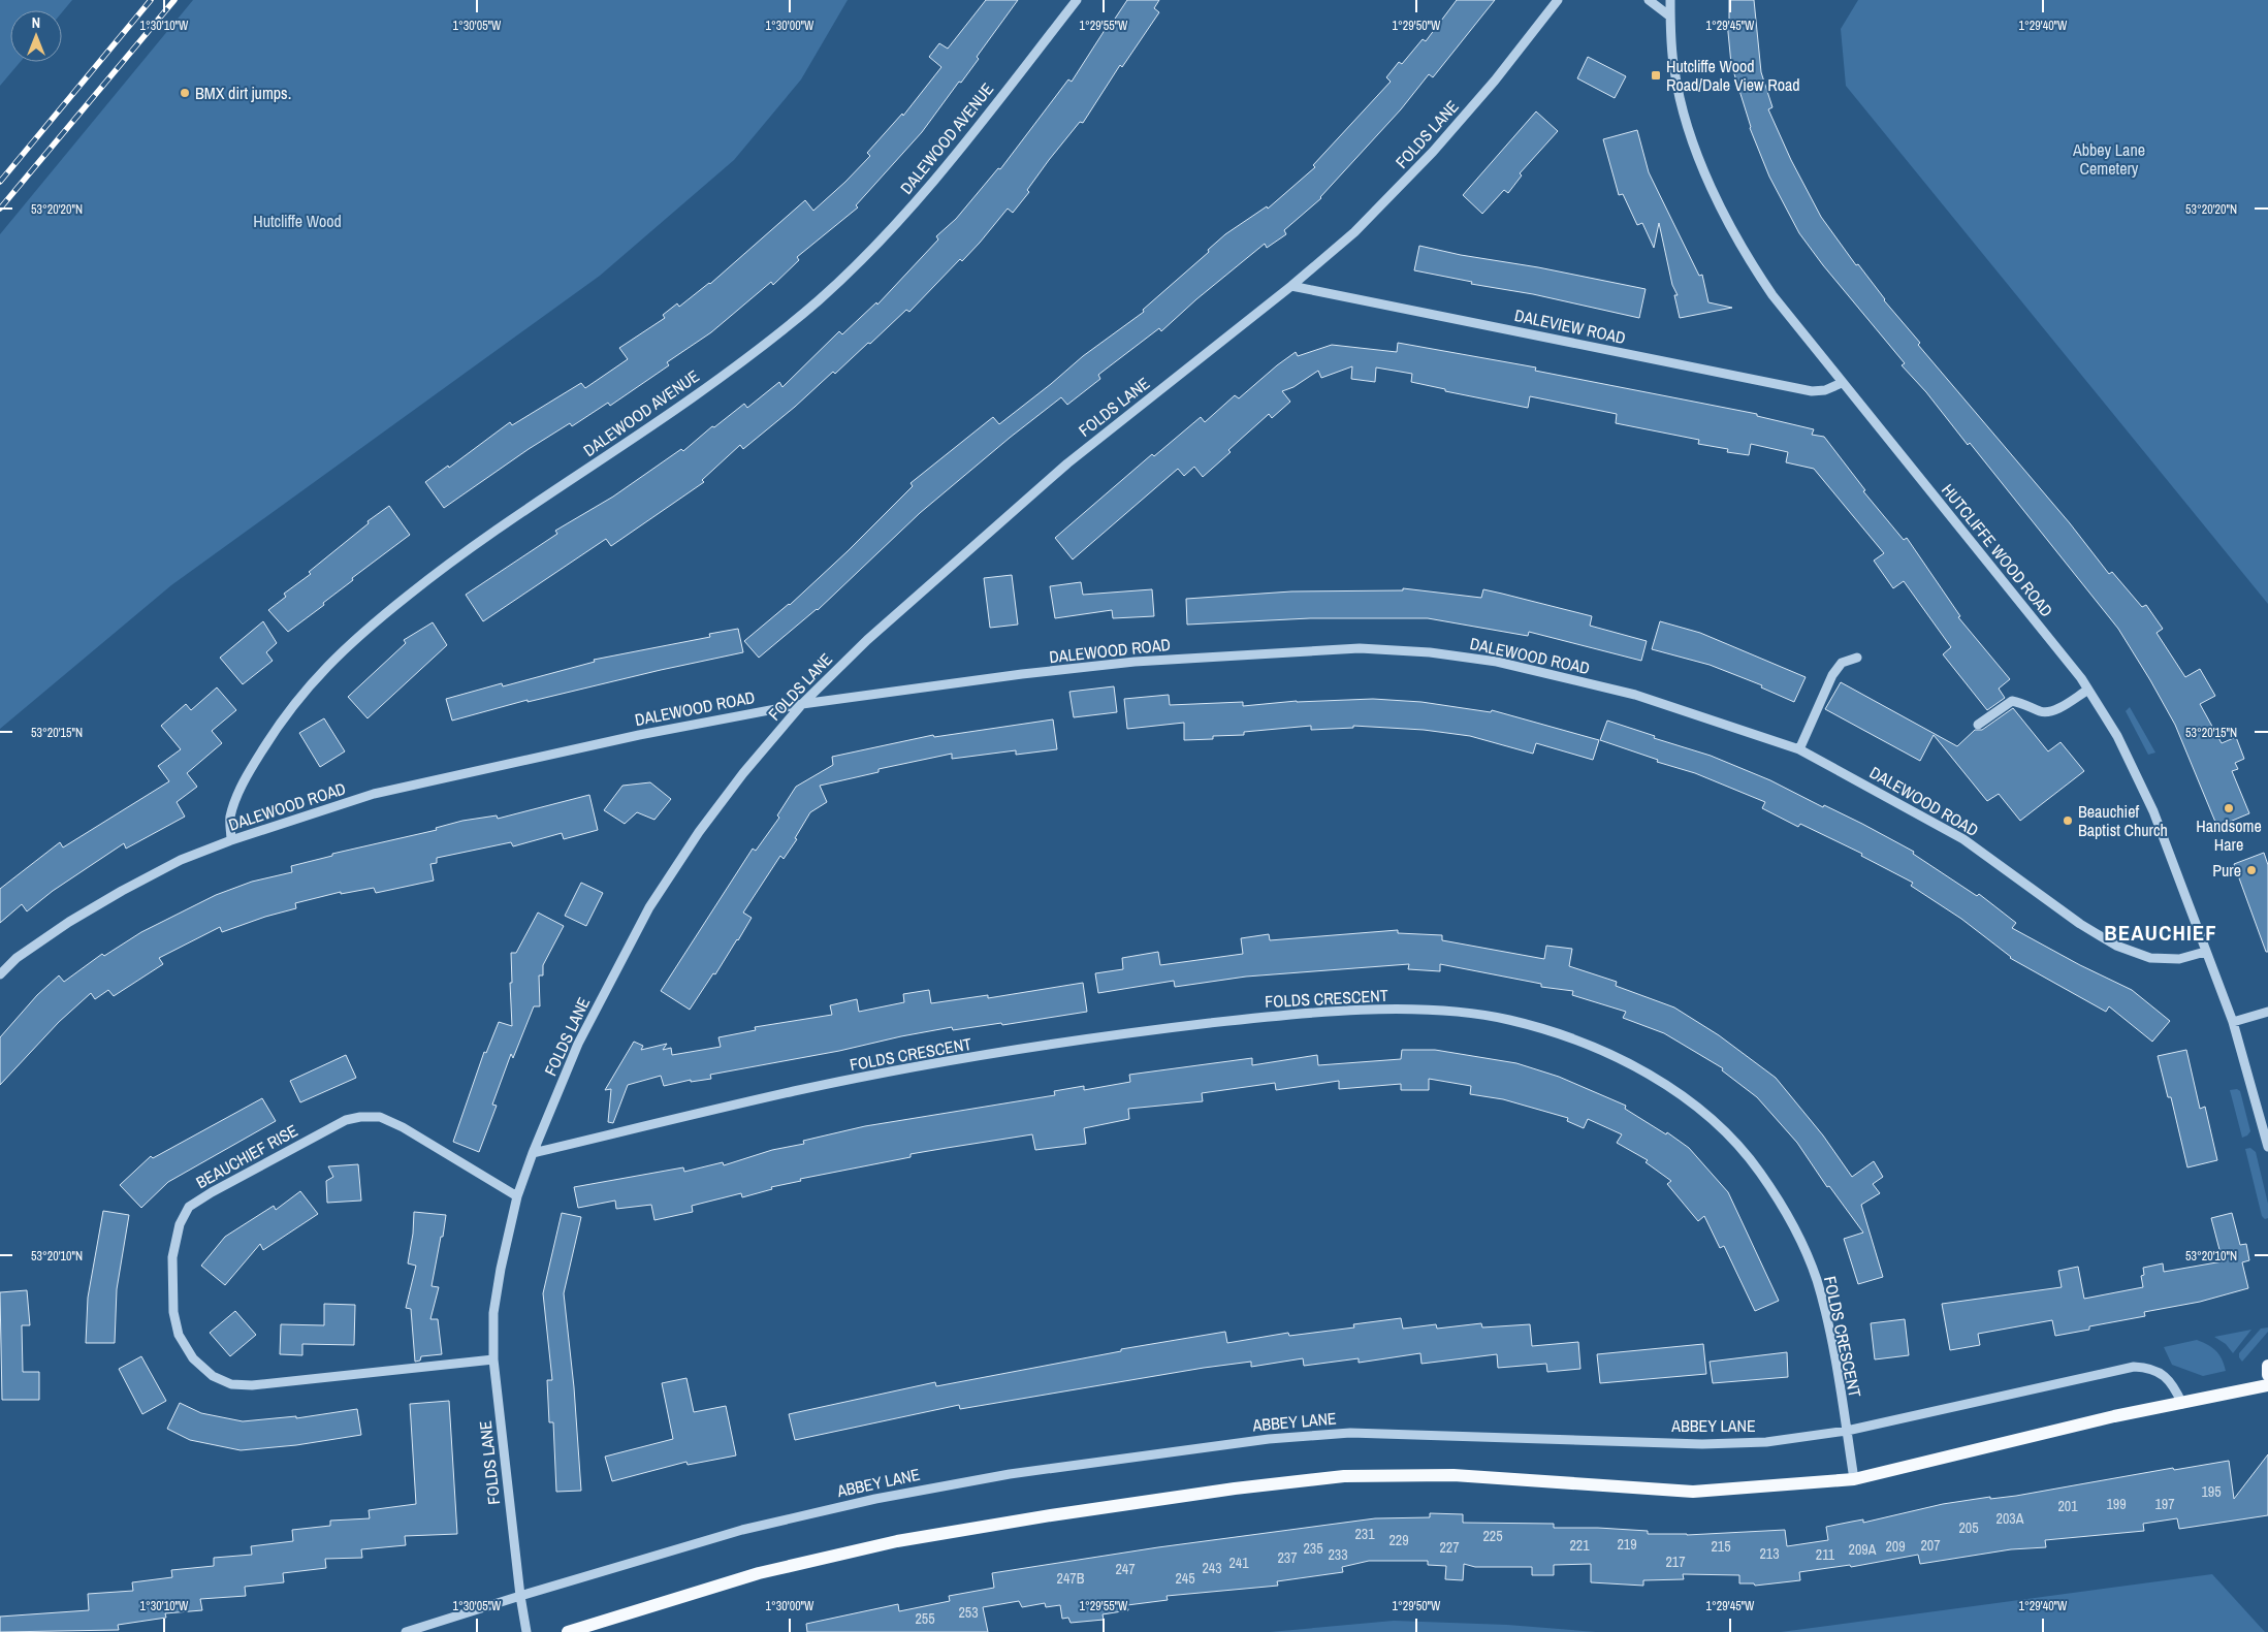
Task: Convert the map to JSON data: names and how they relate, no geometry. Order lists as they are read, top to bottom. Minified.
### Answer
{"streets":{"street":["FOLDS LANE","DALEWOOD AVENUE","DALEVIEW ROAD","HUTCLIFFE WOOD ROAD","DALEWOOD ROAD","FOLDS CRESCENT","BEAUCHIEF RISE","ABBEY LANE"]},"crossings":[["FOLDS LANE","DALEVIEW ROAD"],["FOLDS LANE","DALEWOOD ROAD"],["FOLDS LANE","FOLDS CRESCENT"],["FOLDS LANE","BEAUCHIEF RISE"],["FOLDS LANE","ABBEY LANE"],["DALEWOOD AVENUE","DALEWOOD ROAD"],["DALEVIEW ROAD","HUTCLIFFE WOOD ROAD"],["HUTCLIFFE WOOD ROAD","DALEWOOD ROAD"],["FOLDS CRESCENT","ABBEY LANE"]],"districts":["BEAUCHIEF"],"parks":["Abbey Lane Cemetery","Hutcliffe Wood"],"places":{"transit":["Hutcliffe Wood Road/Dale View Road"],"other":["BMX dirt jumps.","Handsome Hare","Beauchief Baptist Church","Pure"]},"house_numbers":["195","199","197","201","203A","205","231","225","229","219","221","207","215","209","227","235","209A","213","233","211","237","217","241","243","247","247B","245","253","255"],"north":"top","coordinates":["1°30'10\"W","1°30'05\"W","1°30'00\"W","1°29'55\"W","1°29'50\"W","1°29'45\"W","1°29'40\"W","53°20'20\"N","53°20'15\"N","53°20'10\"N"]}
